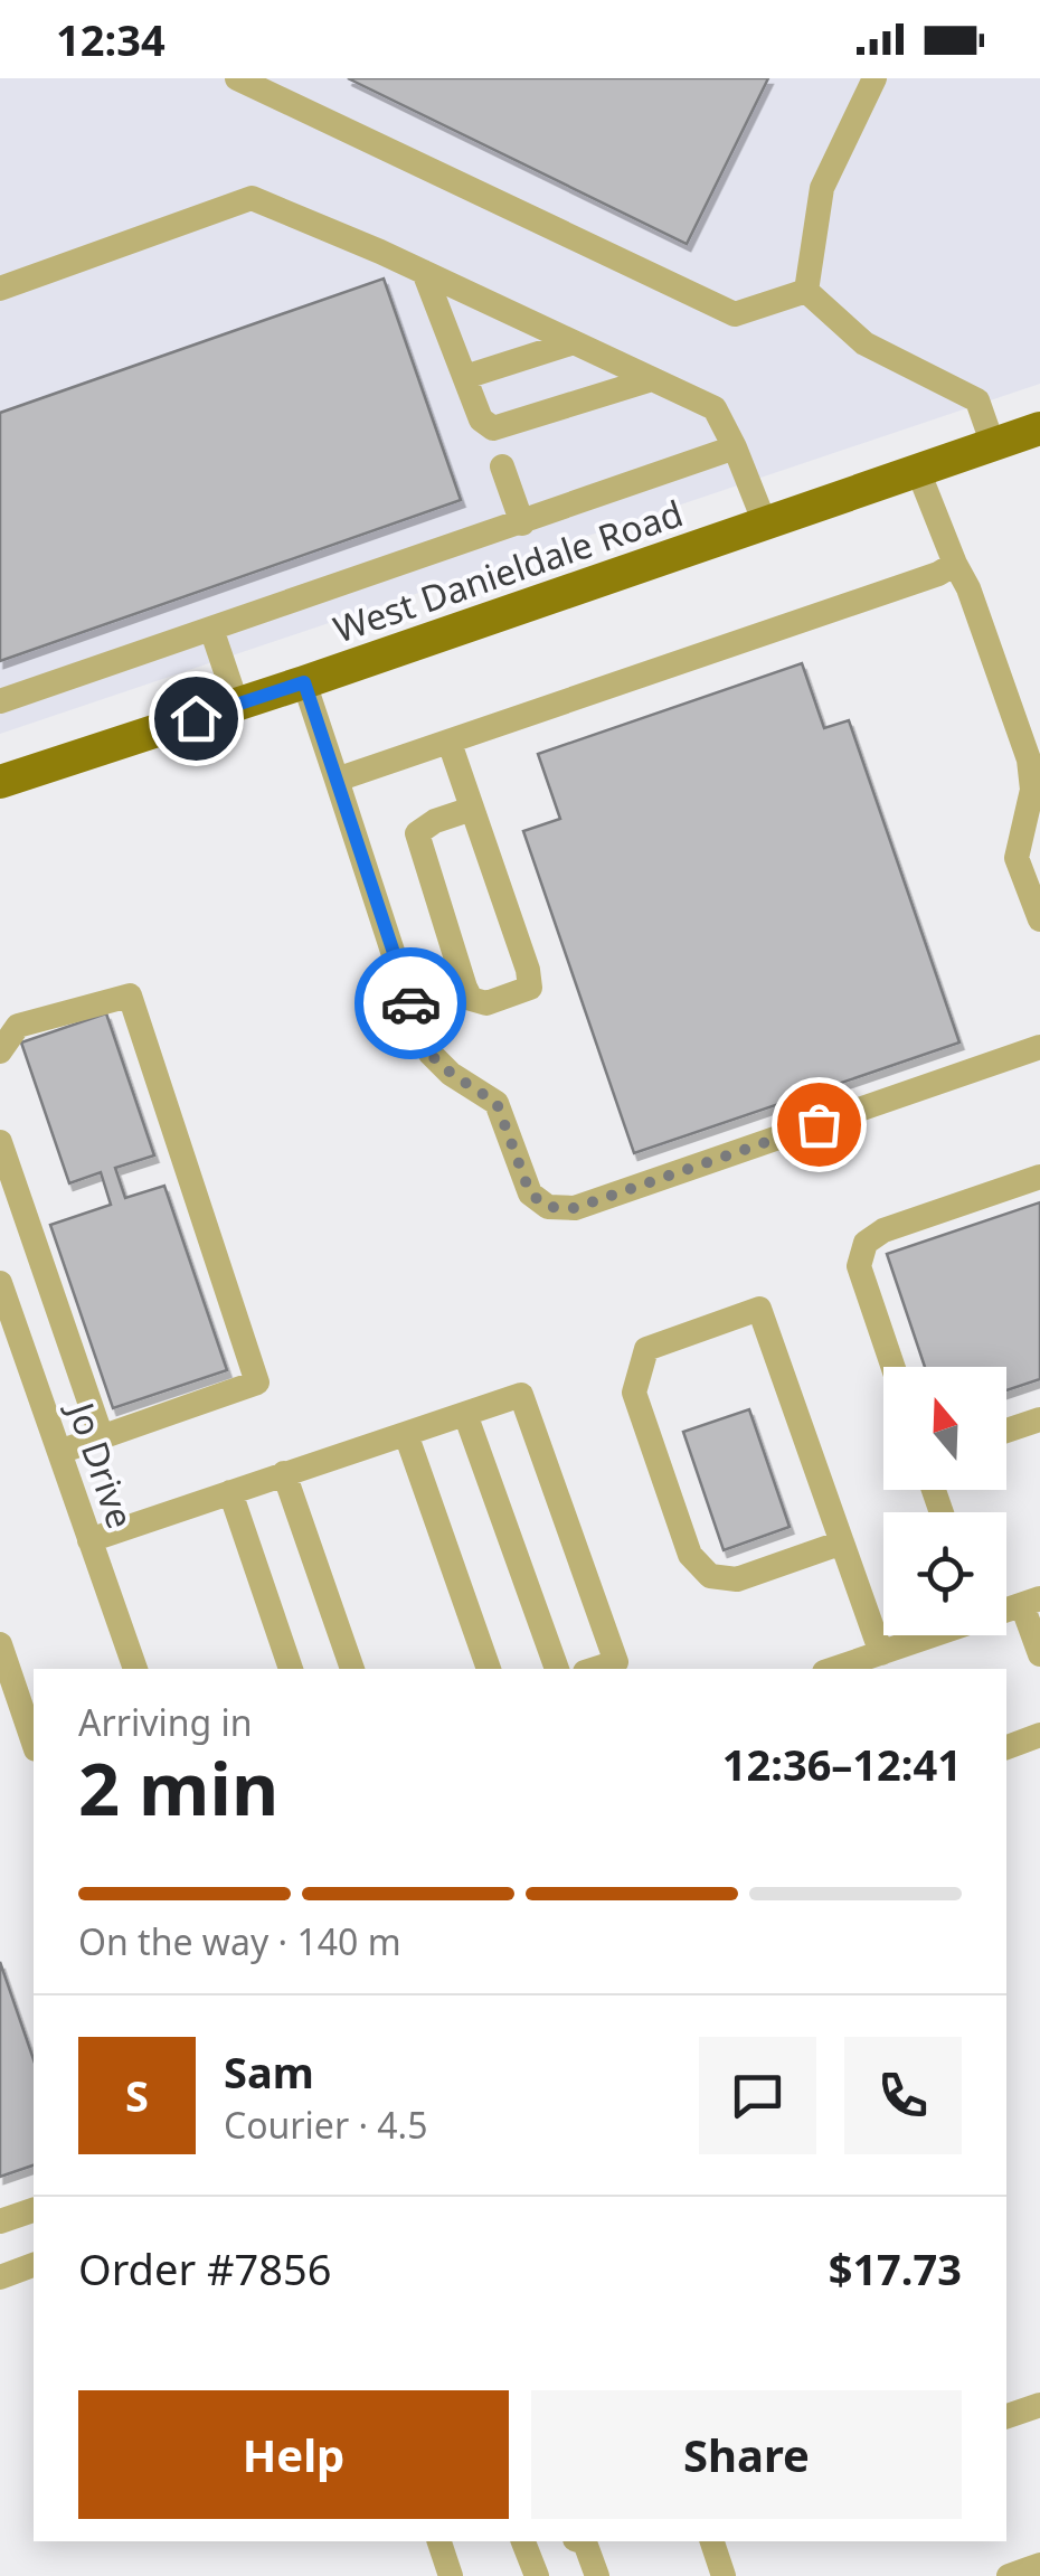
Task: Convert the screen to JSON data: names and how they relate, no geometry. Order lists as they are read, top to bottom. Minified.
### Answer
{"streets":{"main road":["West Danieldale Road"],"street":["Jo Drive"]},"north":"top","page":{"status":"12:34","heading":["2 min","Arriving in","12:36–12:41"],"panel":["Sam","Courier · 4.5","Order #7856","$17.73"],"bar":"On the way · 140 m","round":"S","buttons":["Help","Share"]}}
